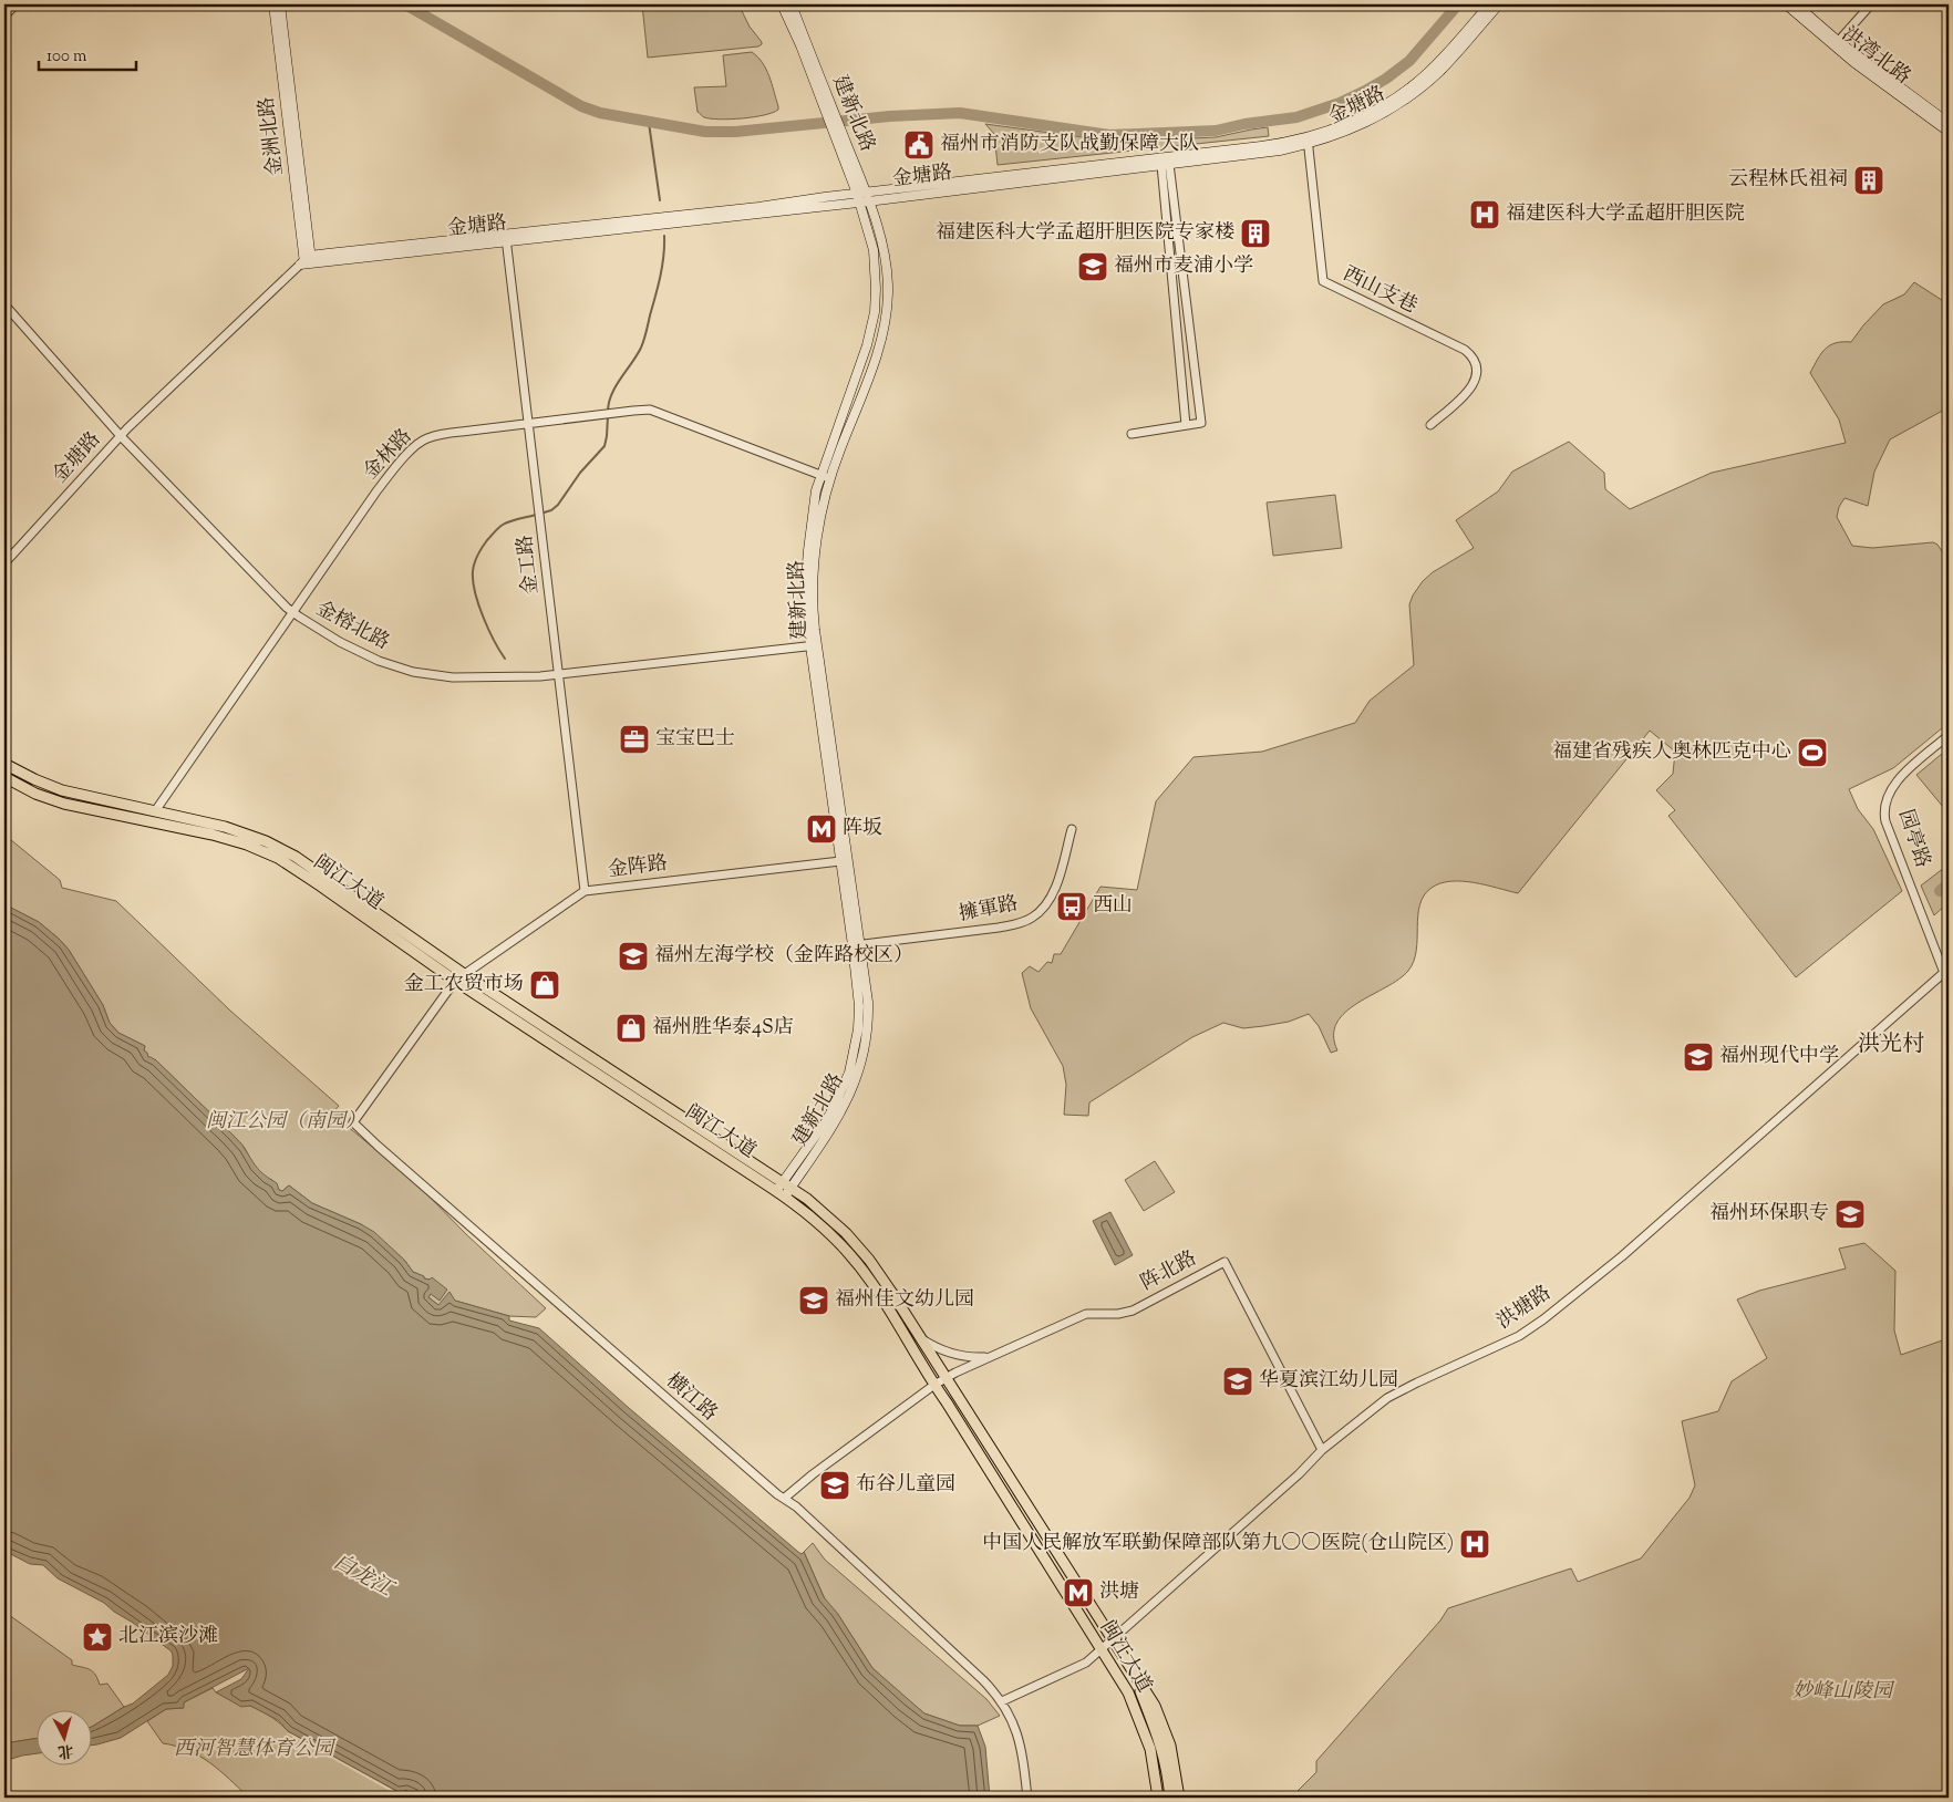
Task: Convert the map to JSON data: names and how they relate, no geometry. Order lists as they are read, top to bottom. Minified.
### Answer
{"streets":{"main road":["洪湾北路","金塘路","建新北路","金洲北路","闽江大道"],"street":["西山支巷","金林路","金工路","金榕北路","园亭路","金阵路","擁軍路","阵北路","洪塘路","横江路"]},"crossings":[["金塘路","建新北路"],["金塘路","金洲北路"],["金塘路","西山支巷"],["金塘路","金工路"],["金塘路","金榕北路"],["建新北路","金林路"],["建新北路","金榕北路"],["建新北路","金阵路"],["建新北路","闽江大道"],["建新北路","擁軍路"],["金林路","金工路"],["金林路","金榕北路"],["金林路","闽江大道"],["金工路","金榕北路"],["金工路","金阵路"],["园亭路","洪塘路"],["金阵路","闽江大道"],["金阵路","横江路"],["闽江大道","阵北路"],["闽江大道","洪塘路"],["闽江大道","横江路"],["阵北路","洪塘路"],["阵北路","横江路"],["洪塘路","横江路"]],"districts":["洪光村"],"water":["白龙江"],"parks":["闽江公园（南园）","妙峰山陵园","西河智慧体育公园"],"places":{"public building":["福州市消防支队战勤保障大队"],"building":["云程林氏祖祠","福建医科大学孟超肝胆医院专家楼"],"hospital":["福建医科大学孟超肝胆医院","中国人民解放军联勤保障部队第九〇〇医院(仓山院区)"],"school or university":["福州市麦浦小学","福州左海学校（金阵路校区）","福州现代中学","福州环保职专","福州佳文幼儿园","华夏滨江幼儿园","布谷儿童园"],"office":["宝宝巴士"],"sports":["福建省残疾人奥林匹克中心"],"metro station":["阵坂","洪塘"],"bus stop":["西山"],"shop":["金工农贸市场","福州胜华泰4S店"],"place":["北江滨沙滩"]},"scale_bar":"100 m","north":"bottom"}
